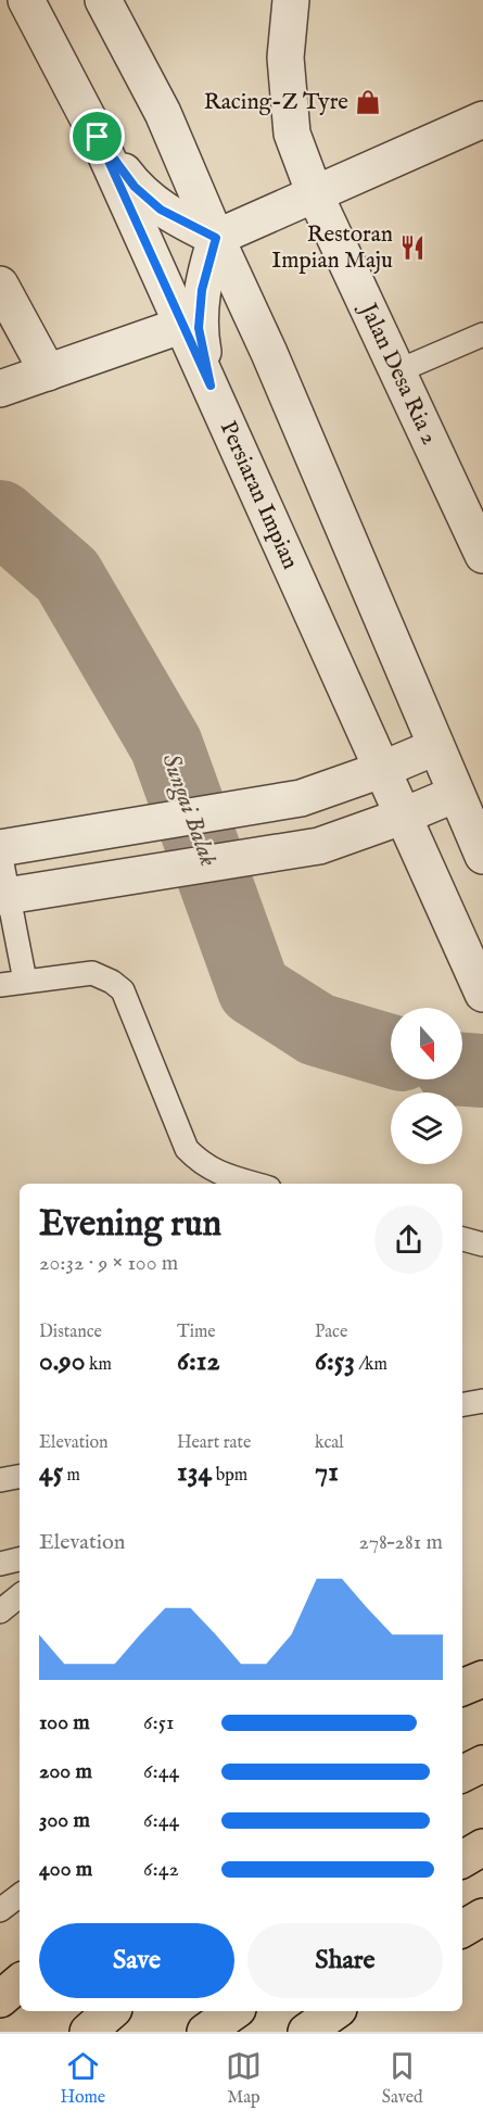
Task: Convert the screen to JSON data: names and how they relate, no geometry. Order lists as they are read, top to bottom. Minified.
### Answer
{"streets":{"street":["Jalan Desa Ria 2","Persiaran Impian"]},"water":["Sungai Balak"],"places":{"shop":["Racing-Z Tyre"],"restaurant":["Restoran Impian Maju"]},"north":"bottom","page":{"heading":["Evening run","20:32 · 9 × 100 m"],"stats":[["Distance","0.90 km"],["Time","6:12"],["Pace","6:53 /km"],["Elevation","45 m"],["Heart rate","134 bpm"],["kcal","71"]],"chart":["Elevation","278–281 m"],"list":[{"name":"100 m","note":"6:51"},{"name":"200 m","note":"6:44"},{"name":"300 m","note":"6:44"},{"name":"400 m","note":"6:42"}],"buttons":["Save","Share"],"tabs":["Home","Map","Saved"]}}
